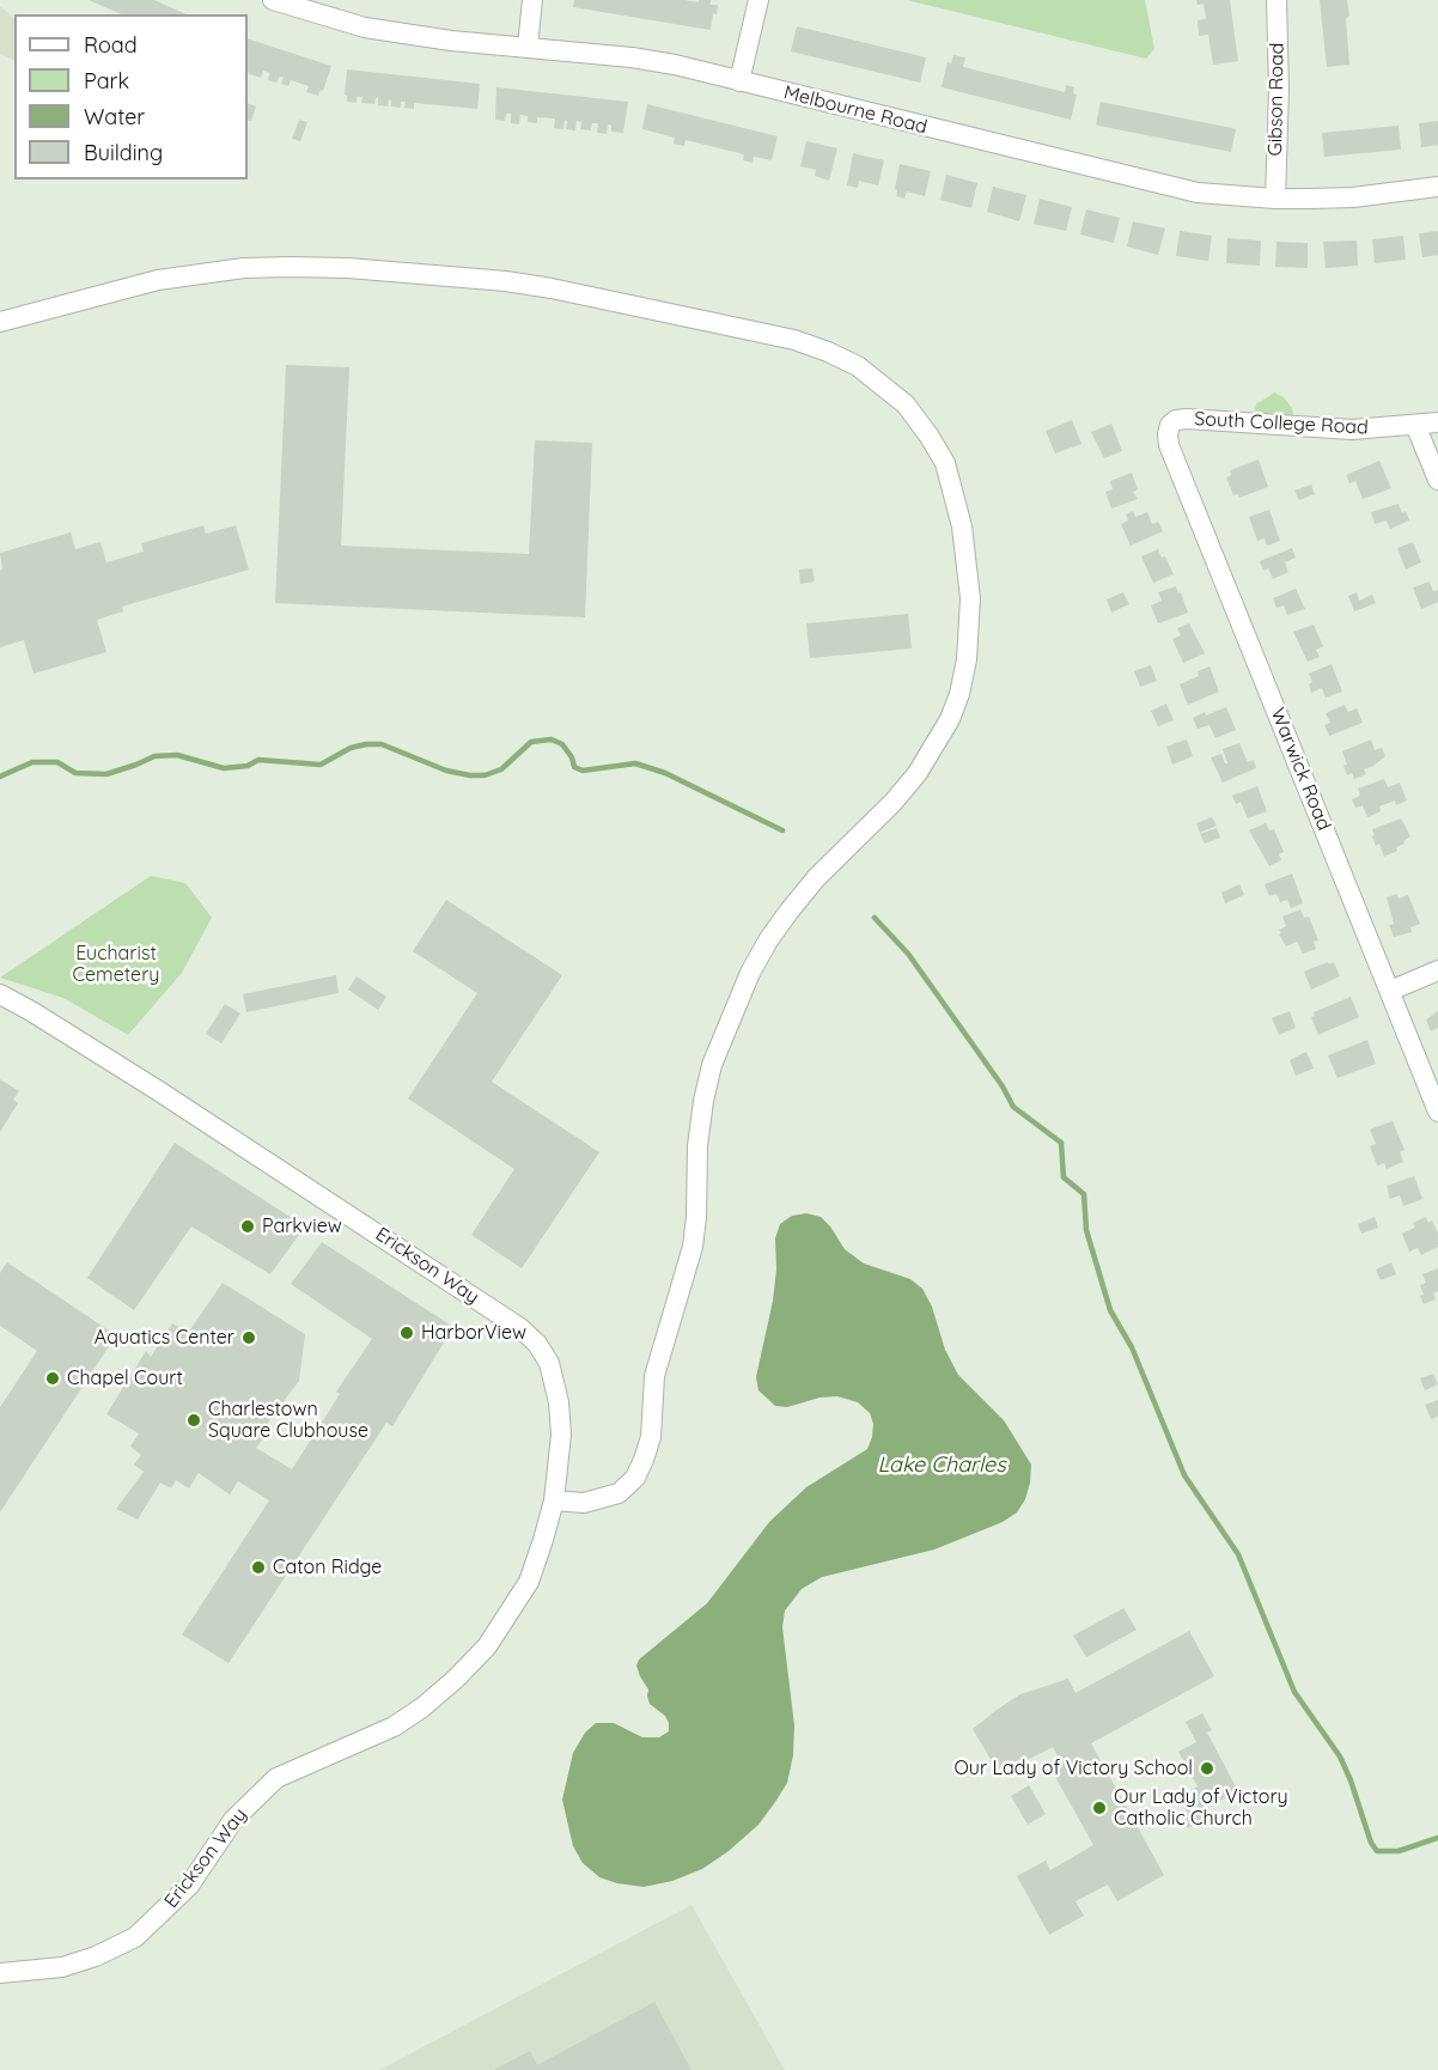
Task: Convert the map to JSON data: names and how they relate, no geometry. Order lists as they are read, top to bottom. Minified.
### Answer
{"streets":{"street":["Gibson Road","Melbourne Road","South College Road","Warwick Road","Erickson Way"]},"crossings":[["Gibson Road","Melbourne Road"],["South College Road","Warwick Road"]],"water":["Lake Charles"],"parks":["Eucharist Cemetery"],"places":["Parkview","HarborView","Aquatics Center","Chapel Court","Charlestown Square Clubhouse","Caton Ridge","Our Lady of Victory School","Our Lady of Victory Catholic Church"],"legend":["Road","Park","Water","Building"]}
